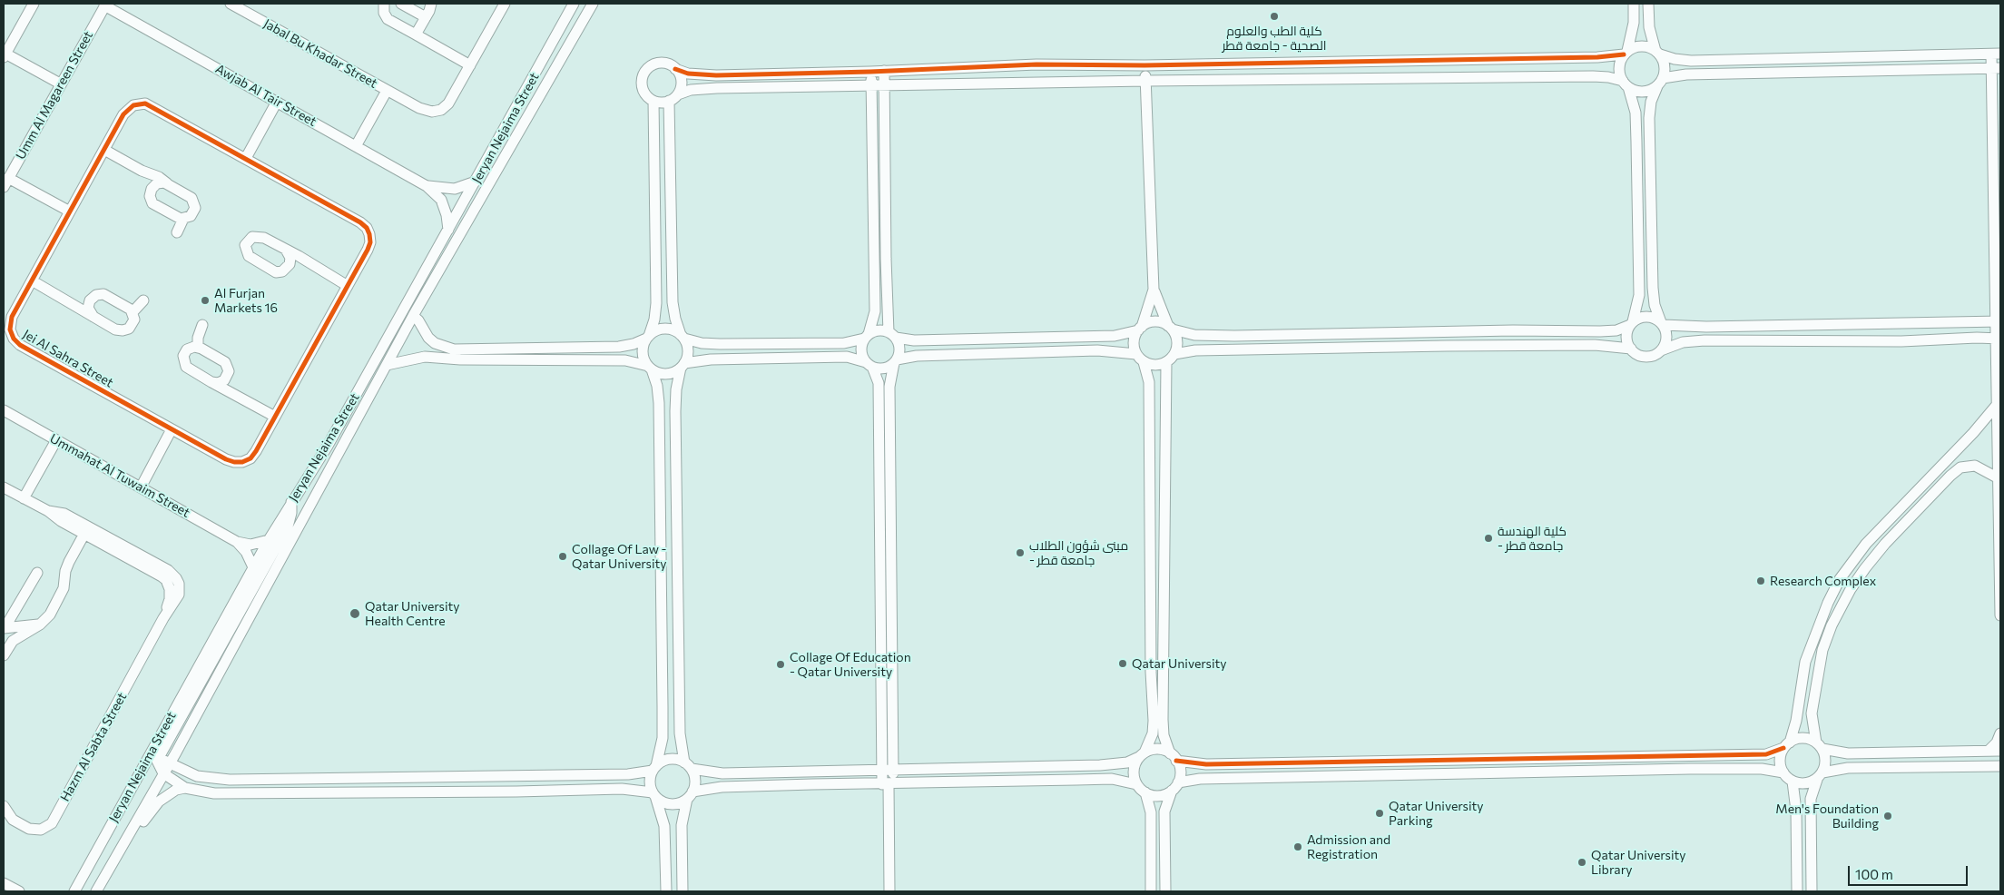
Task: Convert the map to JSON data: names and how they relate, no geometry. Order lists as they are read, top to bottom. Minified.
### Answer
{"streets":{"street":["Jabal Bu Khadar Street","Umm Al Magareen Street","Awjab Al Tair Street","Jeryan Nejaima Street","Jei Al Sahra Street","Ummahat Al Tuwaim Street","Hazm Al Sabta Street"]},"crossings":[["Jabal Bu Khadar Street","Awjab Al Tair Street"],["Umm Al Magareen Street","Awjab Al Tair Street"],["Awjab Al Tair Street","Jeryan Nejaima Street"],["Jeryan Nejaima Street","Ummahat Al Tuwaim Street"]],"places":["كلية الطب والعلوم الصحية - جامعة قطر","Al Furjan Markets 16","كلية الهندسة - جامعة قطر","مبنى شؤون الطلاب - جامعة قطر","Collage Of Law - Qatar University","Research Complex","Qatar University Health Centre","Qatar University","Collage Of Education - Qatar University","Qatar University Parking","Men's Foundation Building","Admission and Registration","Qatar University Library"],"scale_bar":"100 m"}
